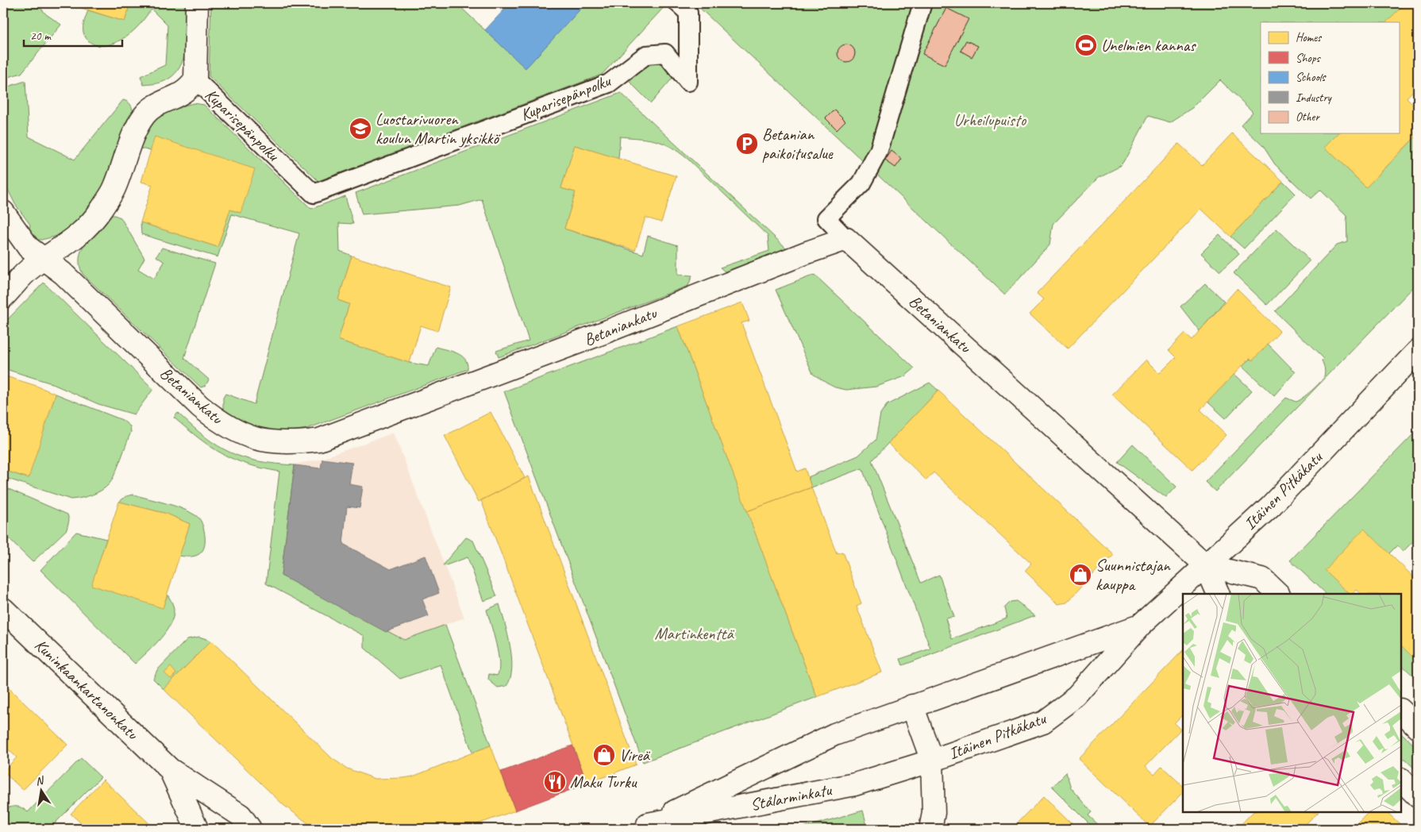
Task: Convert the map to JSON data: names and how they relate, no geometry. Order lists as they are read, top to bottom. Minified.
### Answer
{"streets":{"street":["Betaniankatu","Itäinen Pitkäkatu","Kuninkaankartanonkatu","Stålarminkatu"],"lane":["Kuparisepänpolku"]},"crossings":[["Betaniankatu","Itäinen Pitkäkatu"],["Itäinen Pitkäkatu","Stålarminkatu"]],"parks":["Urheilupuisto","Martinkenttä"],"places":{"sports":["Unelmien kannas"],"school or university":["Luostarivuoren koulun Martin yksikkö"],"parking":["Betanian paikoitusalue"],"shop":["Suunnistajan kauppa","Vireä"],"restaurant":["Maku Turku"]},"legend":["Homes","Shops","Schools","Industry","Other"],"scale_bar":"20 m","north":"top"}
